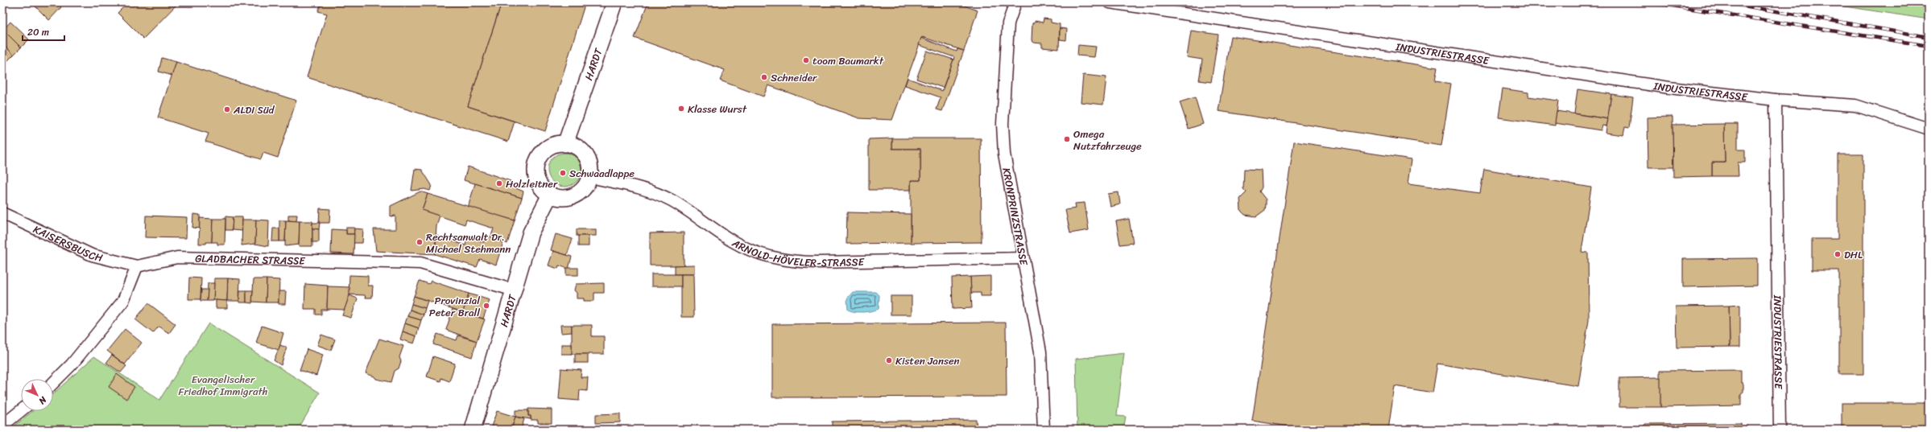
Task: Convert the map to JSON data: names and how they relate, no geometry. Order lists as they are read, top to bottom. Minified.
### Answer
{"streets":{"main road":["HARDT"],"street":["INDUSTRIESTRASSE","KRONPRINZSTRASSE","KAISERSBUSCH","ARNOLD-HÖVELER-STRASSE","GLADBACHER STRASSE"]},"crossings":[["HARDT","ARNOLD-HÖVELER-STRASSE"],["HARDT","GLADBACHER STRASSE"],["KRONPRINZSTRASSE","ARNOLD-HÖVELER-STRASSE"],["KAISERSBUSCH","GLADBACHER STRASSE"]],"parks":["Evangelischer Friedhof Immigrath"],"places":["toom Baumarkt","Schneider","Klasse Wurst","ALDI Süd","Omega Nutzfahrzeuge","Schwaadlappe","Holzleitner","Rechtsanwalt Dr. Michael Stehmann","DHL","Provinzial Peter Brall","Kisten Jansen"],"scale_bar":"20 m","north":"bottom right"}
